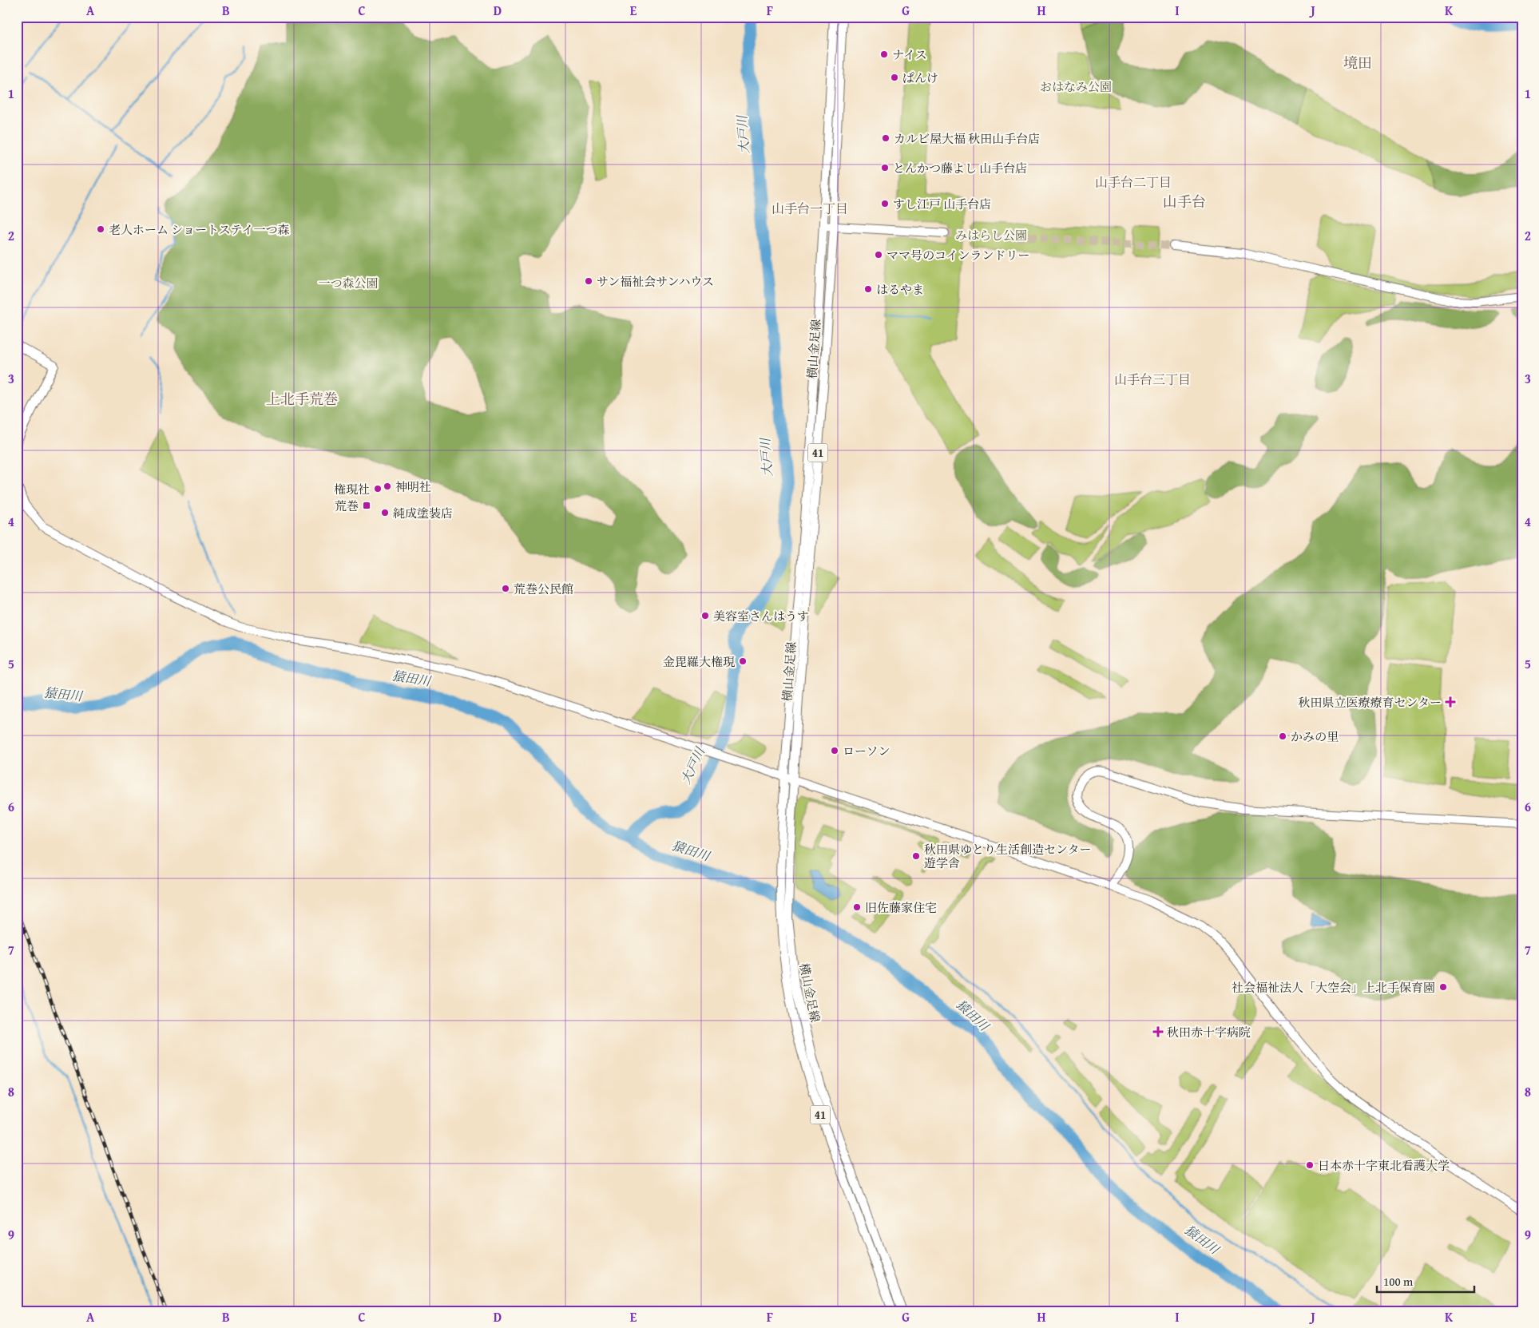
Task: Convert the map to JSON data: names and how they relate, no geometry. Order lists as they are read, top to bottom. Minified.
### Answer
{"streets":{"street":["横山金足線","41"]},"districts":["境田","山手台二丁目","山手台","山手台一丁目","山手台三丁目","上北手荒巻"],"water":["大戸川","猿田川"],"parks":["おはなみ公園","みはらし公園","一つ森公園"],"places":{"other":["ナイス","ぱんけ","カルビ屋大福 秋田山手台店","とんかつ藤よし 山手台店","すし江戸 山手台店","老人ホーム ショートステイ一つ森","ママ号のコインランドリー","サン福祉会サンハウス","はるやま","神明社","権現社","純成塗装店","荒巻公民館","美容室さんはうす","金毘羅大権現","かみの里","ローソン","秋田県ゆとり生活創造センター 遊学舎","旧佐藤家住宅","社会福祉法人「大空会」上北手保育園","日本赤十字東北看護大学"],"transit":["荒巻"],"health":["秋田県立医療療育センター","秋田赤十字病院"]},"scale_bar":"100 m","grid":{"columns":["A","B","C","D","E","F","G","H","I","J","K"],"rows":["1","2","3","4","5","6","7","8","9"]}}
